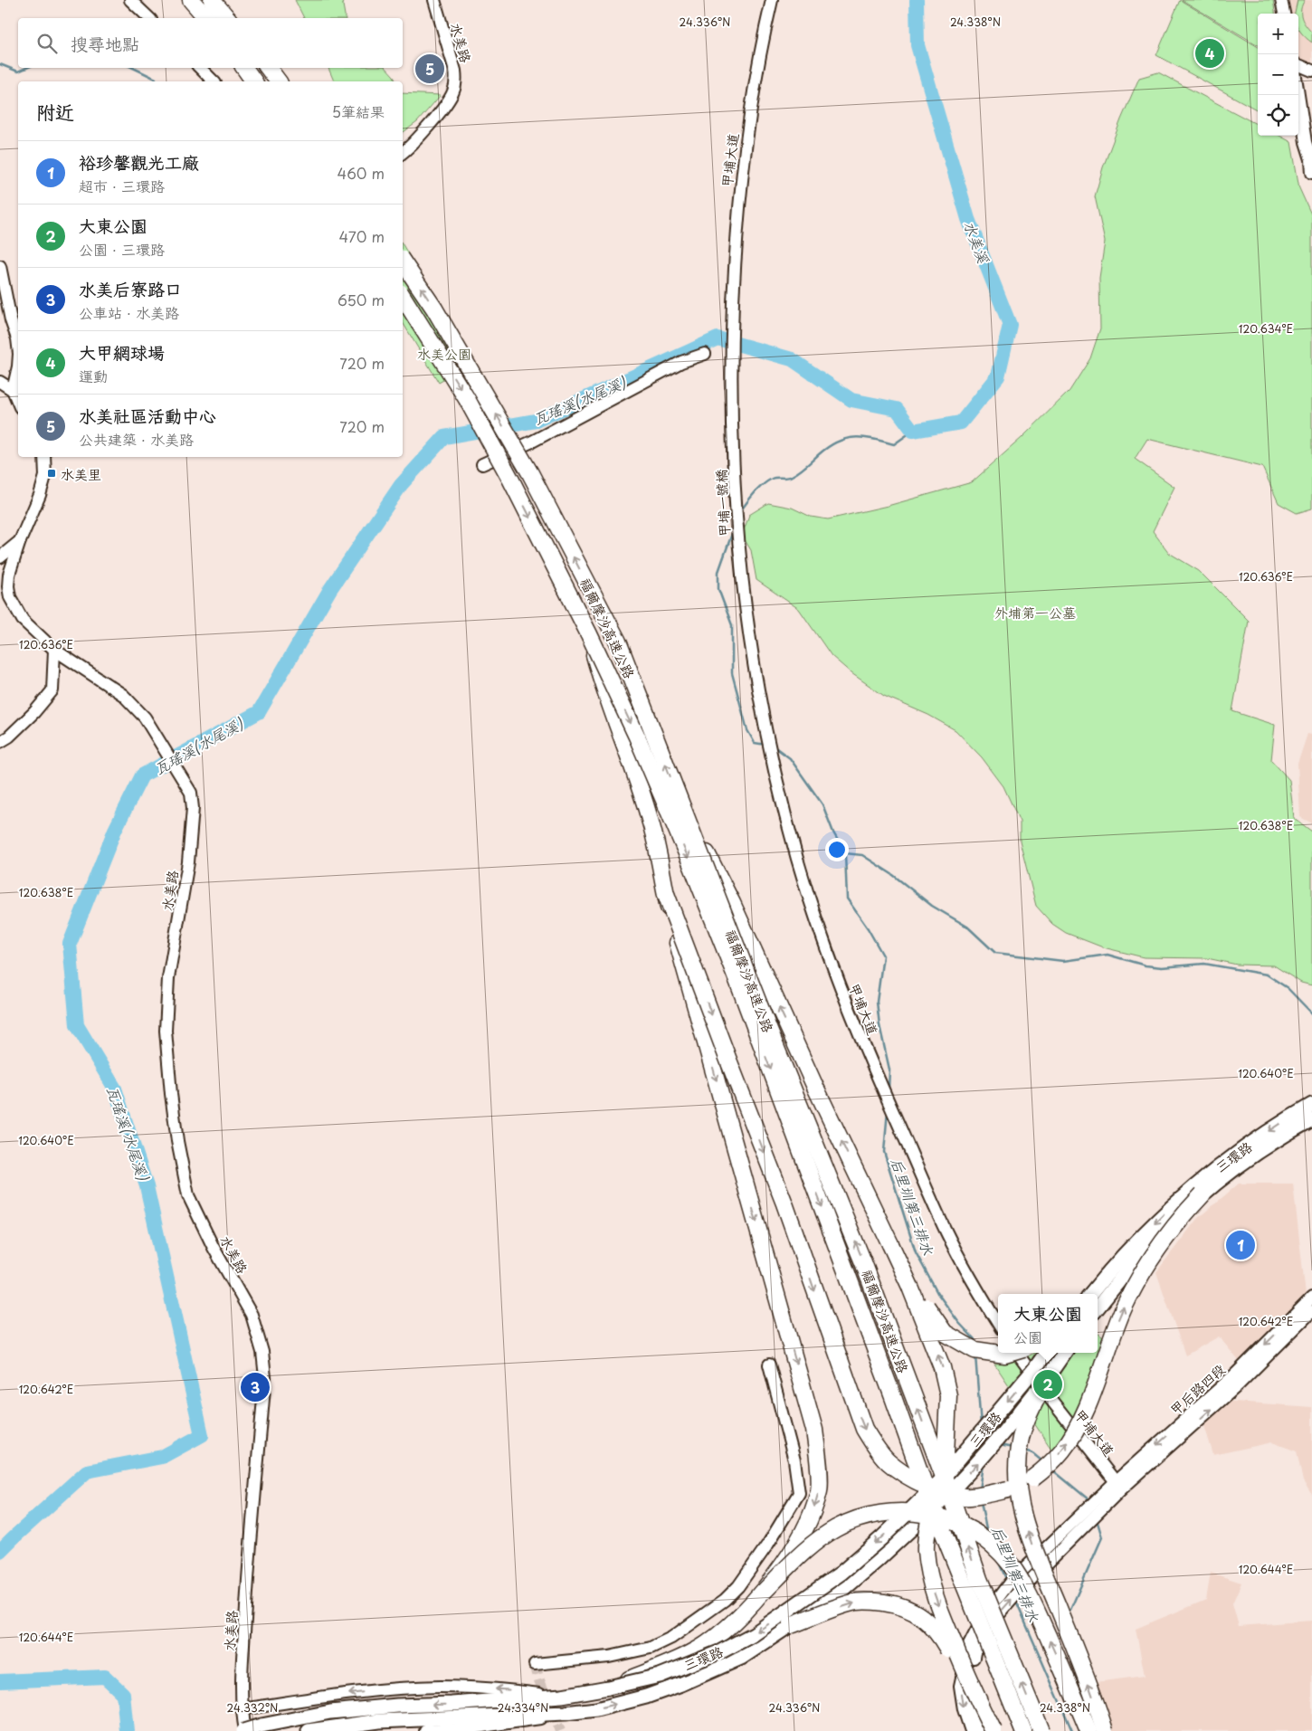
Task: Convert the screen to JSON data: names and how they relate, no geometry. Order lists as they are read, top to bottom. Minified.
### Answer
{"streets":{"highway":["福爾摩沙高速公路"],"main road":["三環路"],"street":["水美路","甲埔大道","甲埔一號橋","甲后路四段"]},"crossings":[["水美路","三環路"],["甲埔大道","甲埔一號橋"],["甲埔大道","甲后路四段"]],"water":["水美溪","瓦瑤溪(水尾溪)","后里圳第三排水"],"parks":["水美公園","外埔第一公墓"],"places":{"transit":["水美里"]},"page":{"map_buttons":["+","−"],"search":"搜尋地點","pins":["4","5","1","2","3"],"heading":["附近","5筆結果"],"list":[{"mark":"1","name":"裕珍馨觀光工廠","note":"超市 · 三環路","value":"460 m"},{"mark":"2","name":"大東公園","note":"公園 · 三環路","value":"470 m"},{"mark":"3","name":"水美后寮路口","note":"公車站 · 水美路","value":"650 m"},{"mark":"4","name":"大甲網球場","note":"運動","value":"720 m"},{"mark":"5","name":"水美社區活動中心","note":"公共建築 · 水美路","value":"720 m"}],"popup":["大東公園","公園"]},"coordinates":["24.336°N","24.338°N","120.634°E","120.636°E","120.638°E","120.640°E","120.642°E","120.644°E","24.332°N","24.334°N"]}
